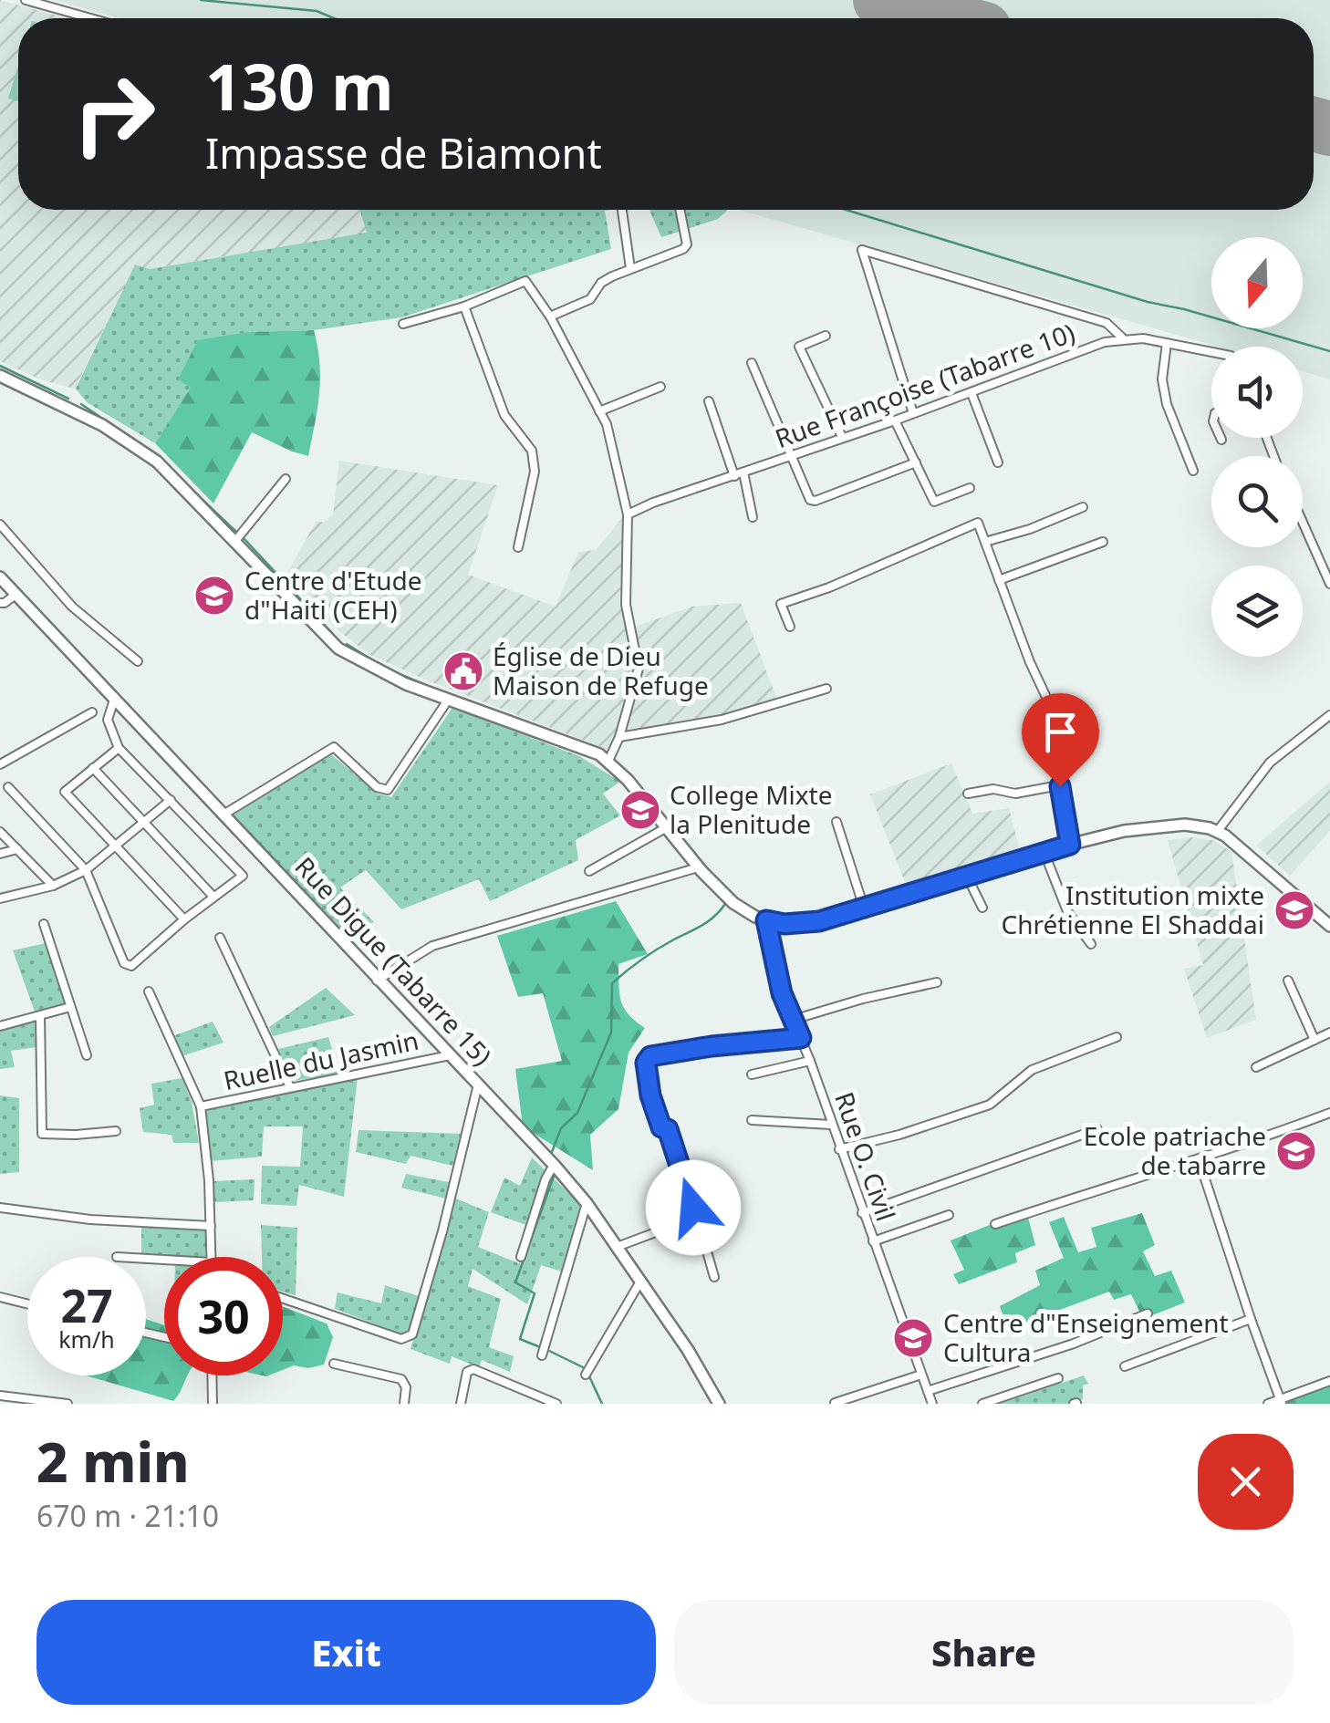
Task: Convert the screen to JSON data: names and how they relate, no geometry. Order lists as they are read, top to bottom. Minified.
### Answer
{"streets":{"main road":["Rue Digue (Tabarre 15)"],"street":["Rue Françoise (Tabarre 10)","Ruelle du Jasmin","Rue O. Civil"]},"crossings":[["Rue Digue (Tabarre 15)","Ruelle du Jasmin"]],"places":{"school or university":["Centre d'Etude d\"Haiti (CEH)","College Mixte la Plenitude","Institution mixte Chrétienne El Shaddai","Ecole patriache de tabarre","Centre d\"Enseignement Cultura"],"public building":["Église de Dieu Maison de Refuge"]},"north":"bottom","page":{"turn":["130 m","Impasse de Biamont"],"speed":"27 km/h","limit":"30","heading":["2 min","670 m · 21:10"],"buttons":["Exit","Share"]}}
